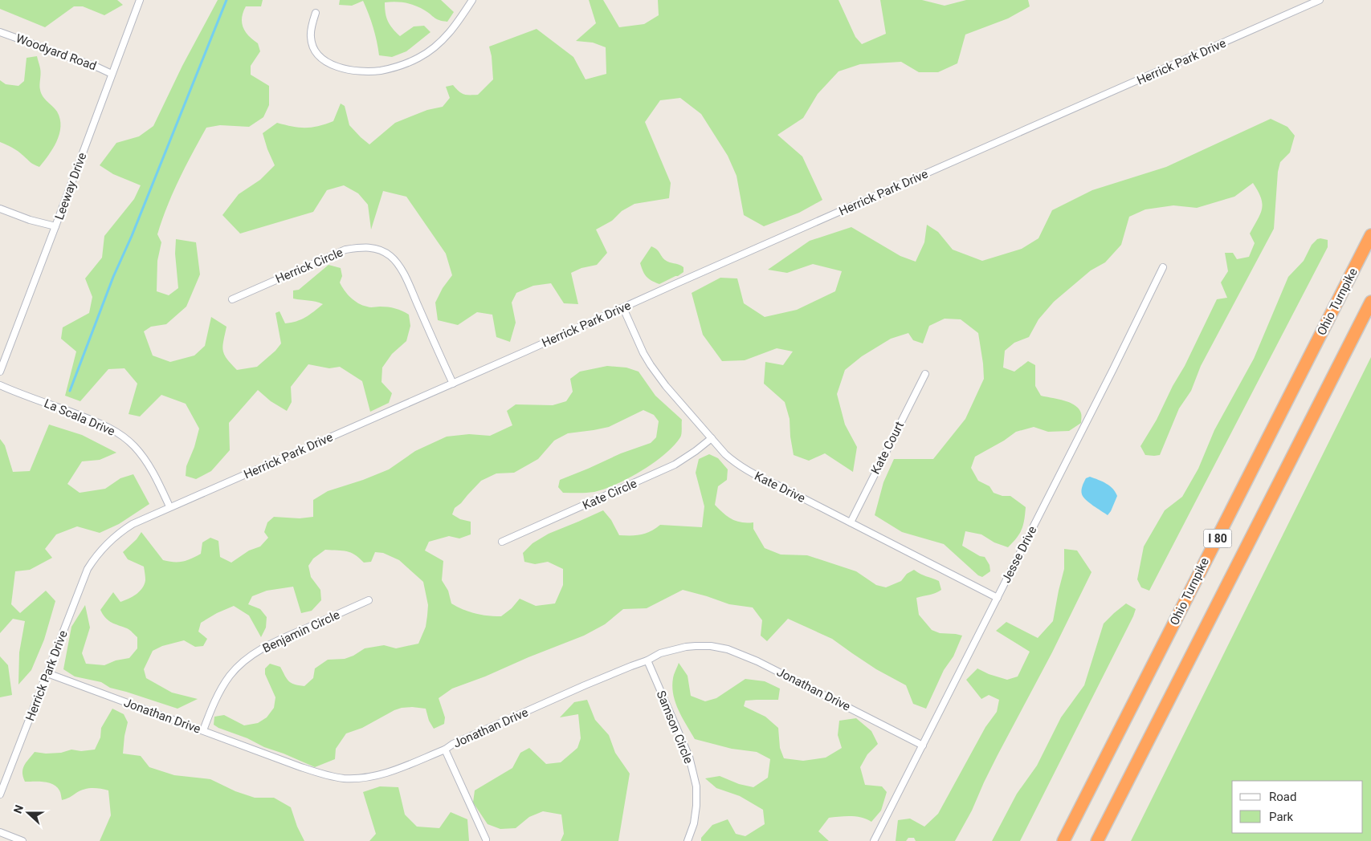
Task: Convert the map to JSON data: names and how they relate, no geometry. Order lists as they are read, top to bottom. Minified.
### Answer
{"streets":{"highway":["Ohio Turnpike","I 80"],"street":["Woodyard Road","Herrick Park Drive","Leeway Drive","Herrick Circle","La Scala Drive","Kate Court","Kate Drive","Kate Circle","Jesse Drive","Benjamin Circle","Jonathan Drive","Samson Circle"]},"crossings":[["Woodyard Road","Leeway Drive"],["Herrick Park Drive","Herrick Circle"],["Herrick Park Drive","La Scala Drive"],["Herrick Park Drive","Kate Drive"],["Herrick Park Drive","Jonathan Drive"],["Kate Court","Kate Drive"],["Kate Drive","Kate Circle"],["Kate Drive","Jesse Drive"],["Jesse Drive","Jonathan Drive"],["Benjamin Circle","Jonathan Drive"],["Jonathan Drive","Samson Circle"]],"legend":["Road","Park"],"north":"left"}
